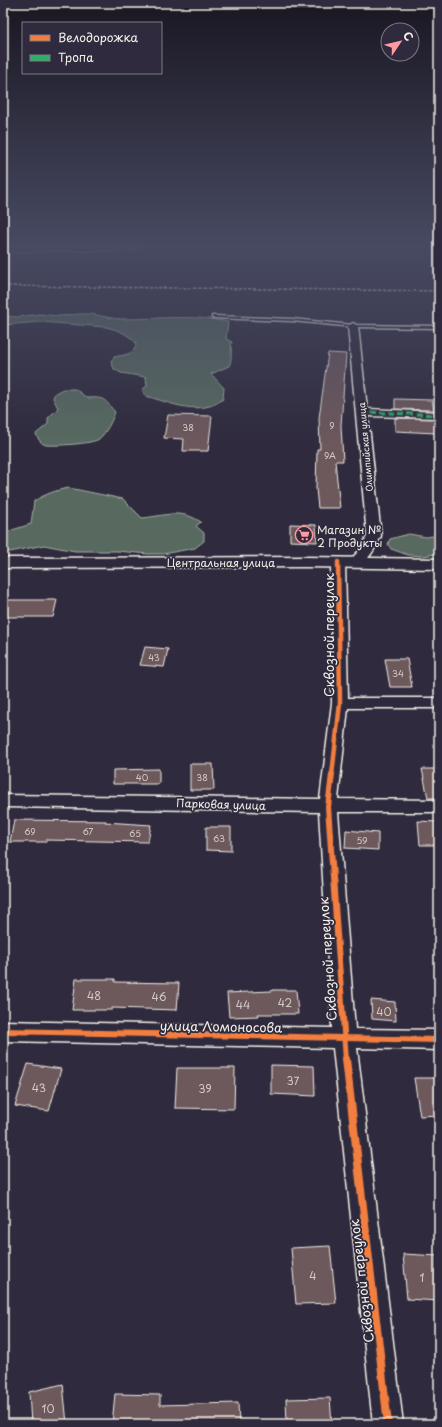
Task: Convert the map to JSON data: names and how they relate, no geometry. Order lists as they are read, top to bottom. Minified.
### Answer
{"streets":{"street":["Олимпийская улица","Центральная улица","Сквозной переулок","Парковая улица","улица Ломоносова"]},"crossings":[["Олимпийская улица","Центральная улица"],["Олимпийская улица","Сквозной переулок"],["Центральная улица","Сквозной переулок"],["Сквозной переулок","Парковая улица"],["Сквозной переулок","улица Ломоносова"]],"places":{"supermarket":["Магазин № 2 Продукты"]},"house_numbers":["9","38","9А","43","34","40","38","69","67","65","63","59","48","46","42","44","40","37","43","39","4","1","10"],"legend":["Велодорожка","Тропа"],"north":"top right"}
